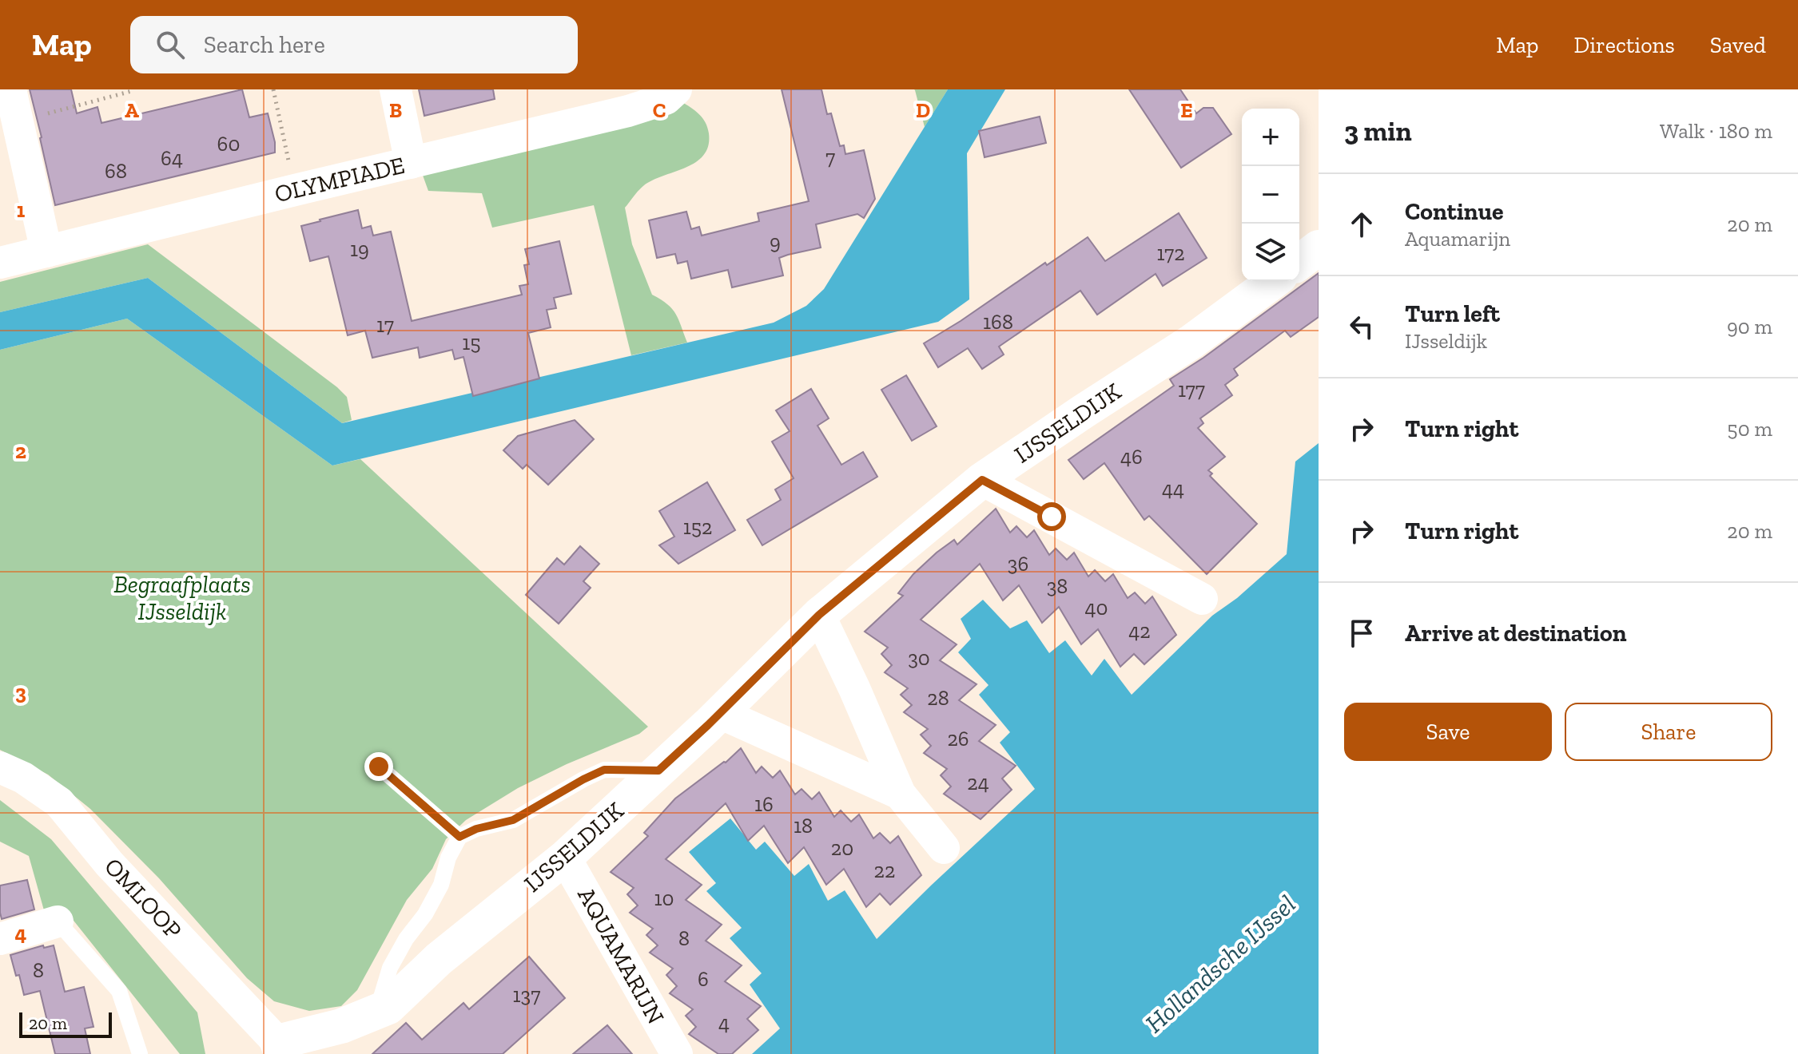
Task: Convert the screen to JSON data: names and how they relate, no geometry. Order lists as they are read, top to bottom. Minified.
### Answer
{"streets":{"street":["OLYMPIADE","IJSSELDIJK","OMLOOP","AQUAMARIJN"]},"crossings":[["IJSSELDIJK","OMLOOP"],["IJSSELDIJK","AQUAMARIJN"]],"water":["Hollandsche IJssel"],"parks":["Begraafplaats IJsseldijk"],"house_numbers":["60","7","64","68","9","19","172","168","17","15","177","46","44","152","36","38","40","42","30","28","26","24","16","18","20","22","10","8","8","6","137","4"],"scale_bar":"20 m","page":{"header":"Map","search":"Search here","nav":["Map","Directions","Saved"],"heading":["3 min","Walk · 180 m"],"map_buttons":["+","−"],"list":[["Continue","Aquamarijn","20 m"],["Turn left","IJsseldijk","90 m"],["Turn right","50 m"],["Turn right","20 m"],"Arrive at destination"],"buttons":["Save","Share"],"scale":"20 m"},"grid":{"columns":["A","B","C","D","E"],"rows":["1","2","3","4"]}}
